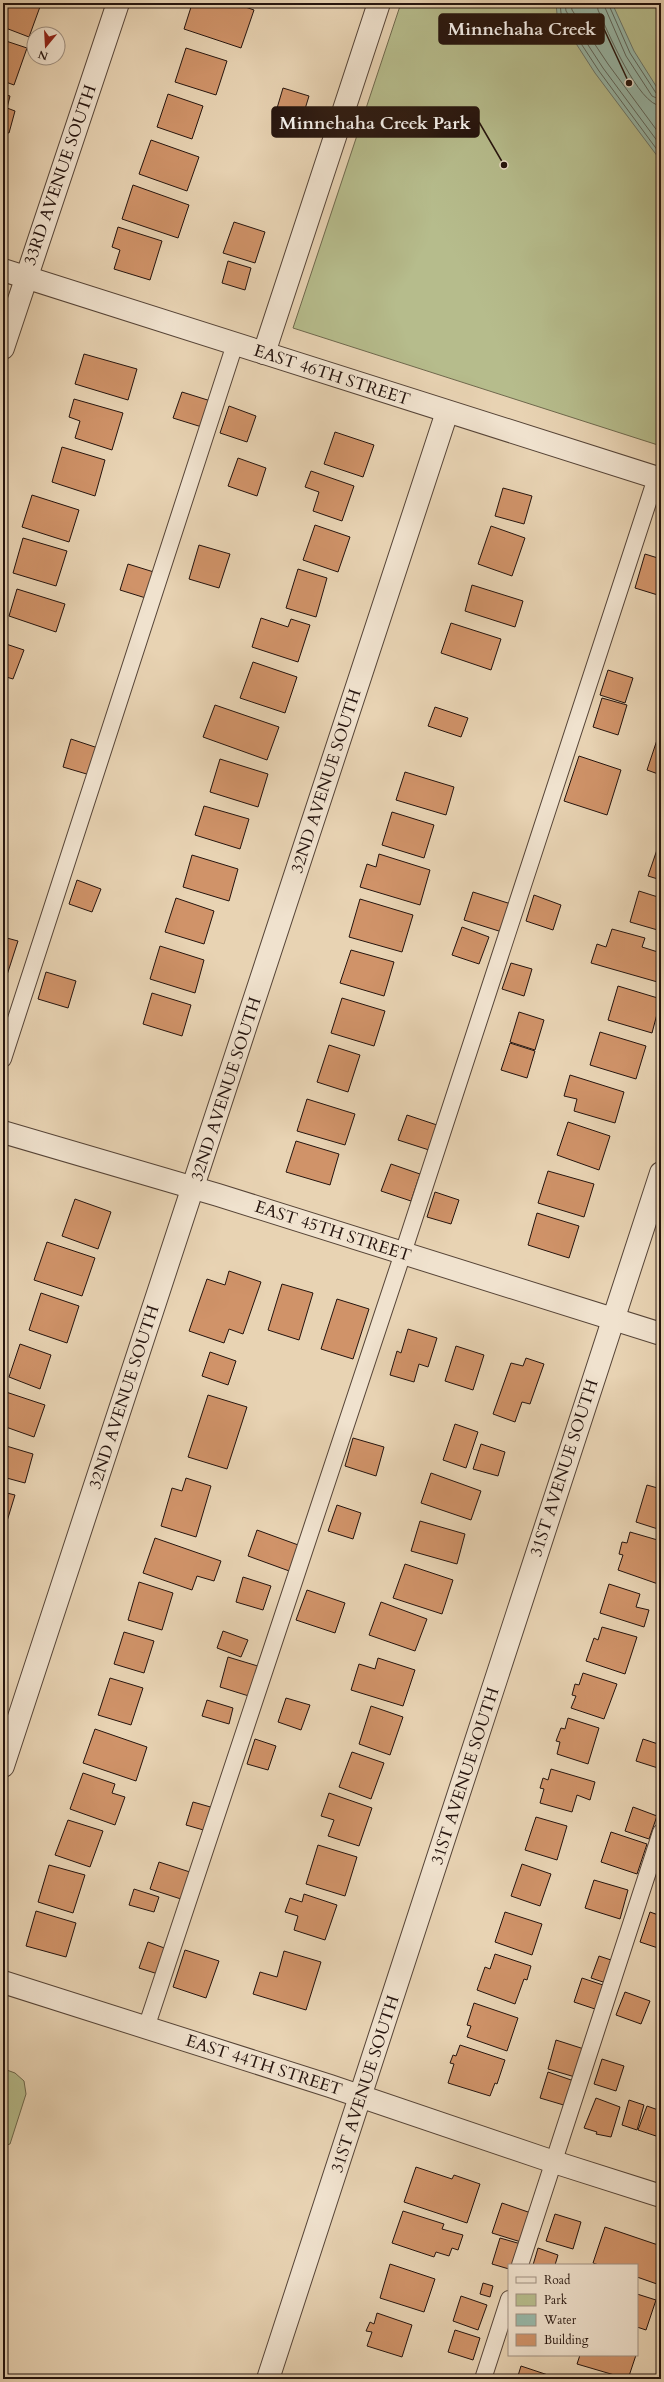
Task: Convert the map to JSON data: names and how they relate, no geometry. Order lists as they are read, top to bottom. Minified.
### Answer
{"streets":{"street":["33RD AVENUE SOUTH","EAST 46TH STREET","32ND AVENUE SOUTH","EAST 45TH STREET","31ST AVENUE SOUTH","EAST 44TH STREET"]},"crossings":[["33RD AVENUE SOUTH","EAST 46TH STREET"],["EAST 46TH STREET","32ND AVENUE SOUTH"],["32ND AVENUE SOUTH","EAST 45TH STREET"],["EAST 45TH STREET","31ST AVENUE SOUTH"],["31ST AVENUE SOUTH","EAST 44TH STREET"]],"places":["Minnehaha Creek","Minnehaha Creek Park"],"legend":["Road","Park","Water","Building"],"north":"bottom"}
